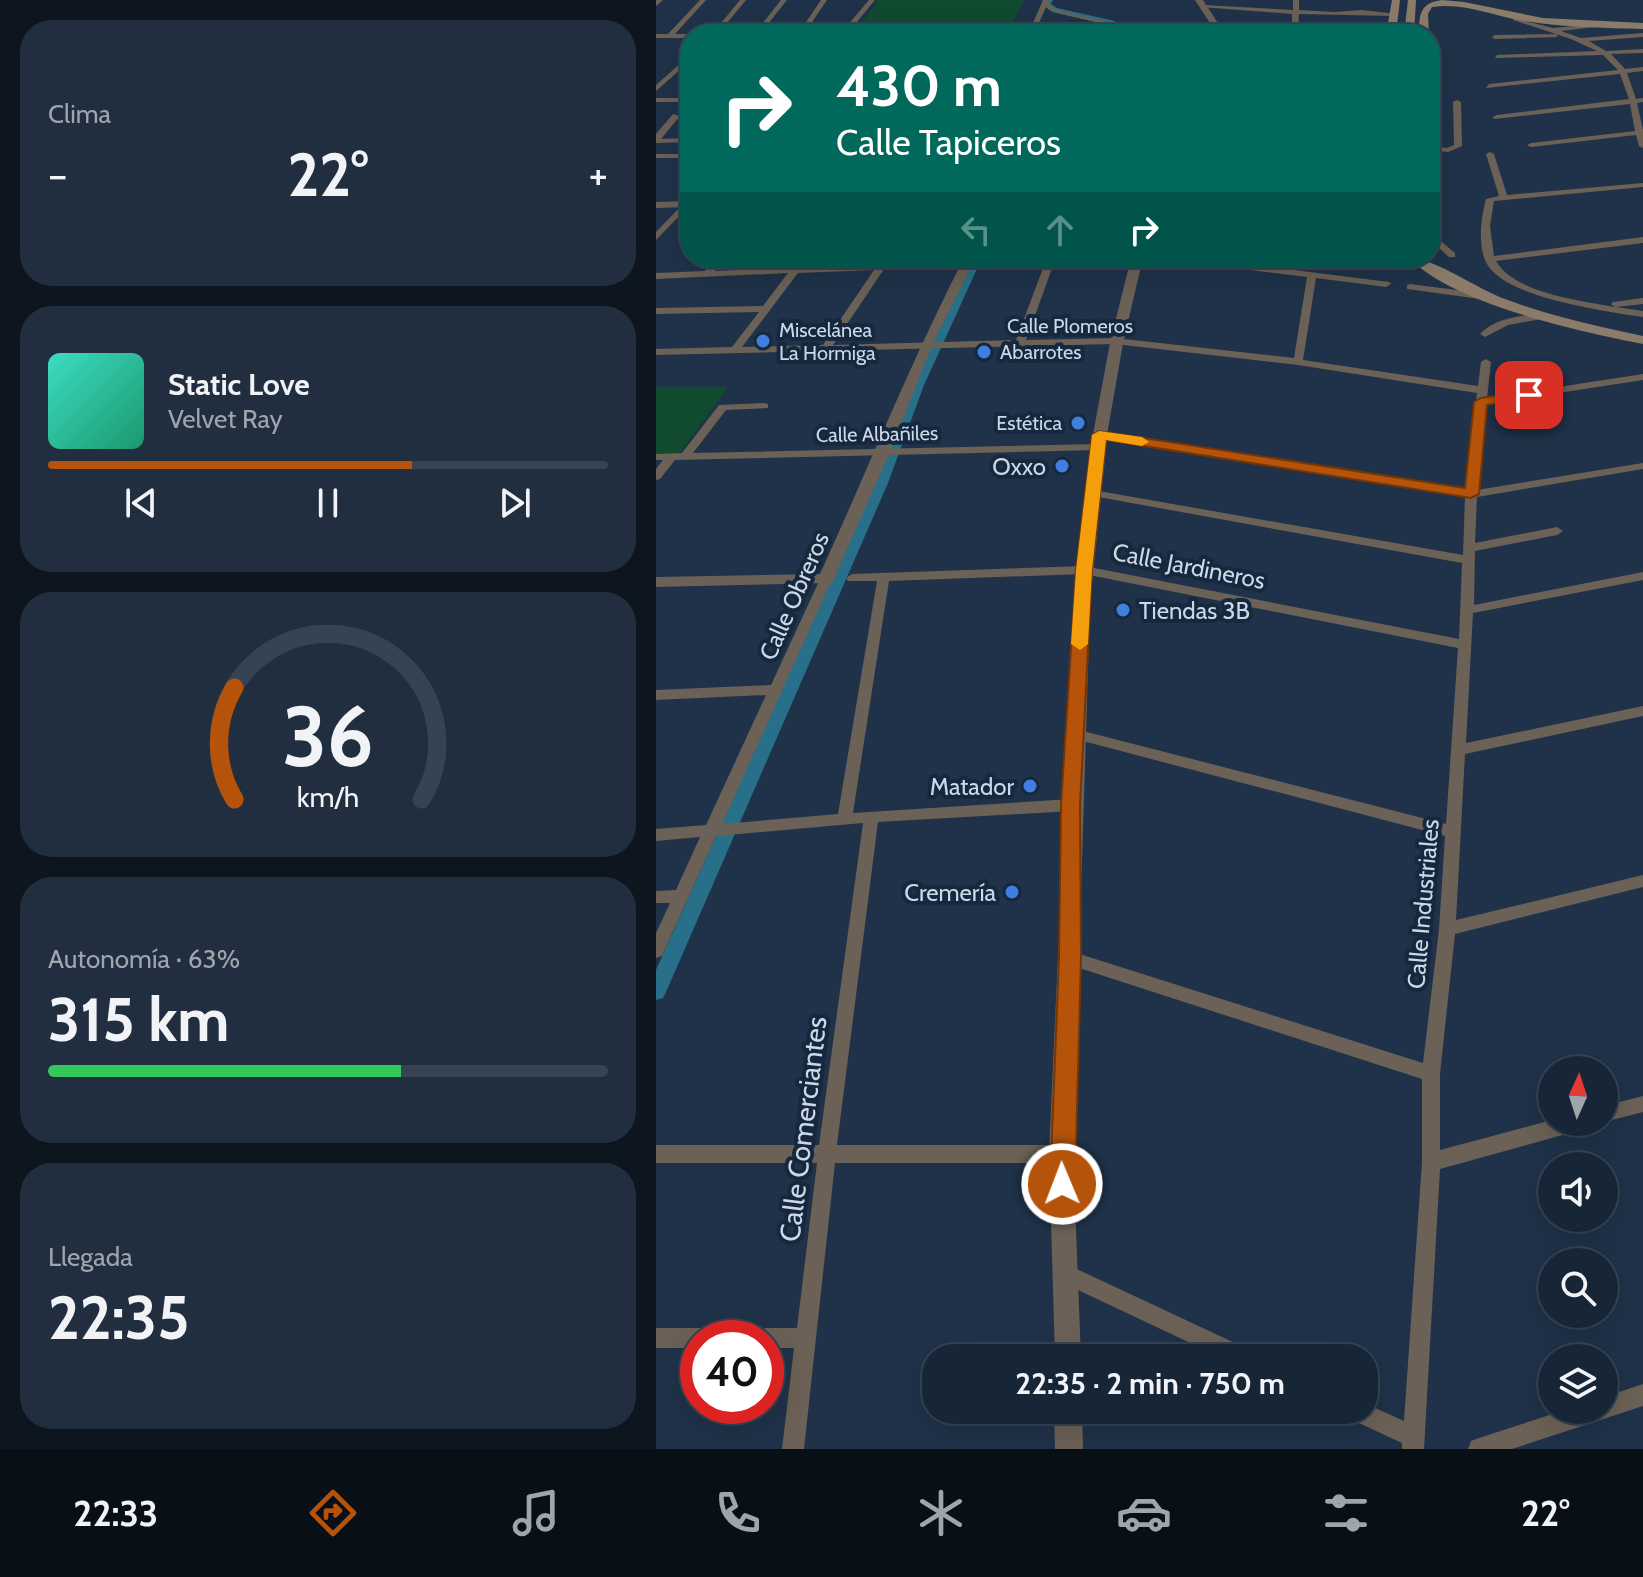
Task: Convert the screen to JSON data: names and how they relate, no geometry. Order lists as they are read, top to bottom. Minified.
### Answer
{"streets":{"street":["Calle Plomeros","Calle Albañiles","Calle Jardineros","Calle Obreros","Calle Industriales","Calle Comerciantes"]},"crossings":[["Calle Plomeros","Calle Obreros"],["Calle Plomeros","Calle Industriales"],["Calle Albañiles","Calle Obreros"],["Calle Albañiles","Calle Industriales"],["Calle Jardineros","Calle Industriales"]],"places":["Miscelánea La Hormiga","Abarrotes","Estética","Oxxo","Tiendas 3B","Matador","Cremería"],"north":"top","page":{"tile":["Clima",["Autonomía · 63%","315 km"],["Llegada","22:35"]],"turn":["430 m","Calle Tapiceros"],"heat":["−","22°","+"],"song":["Static Love","Velvet Ray"],"limit":"40","trip":"22:35 · 2 min · 750 m","tabs":["22:33","22°"],"gauge":["36","km/h"]}}
